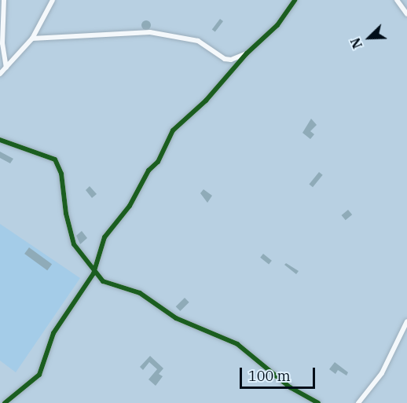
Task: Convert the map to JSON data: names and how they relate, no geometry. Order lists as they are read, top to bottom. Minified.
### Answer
{"scale_bar":"100 m","north":"bottom left"}
